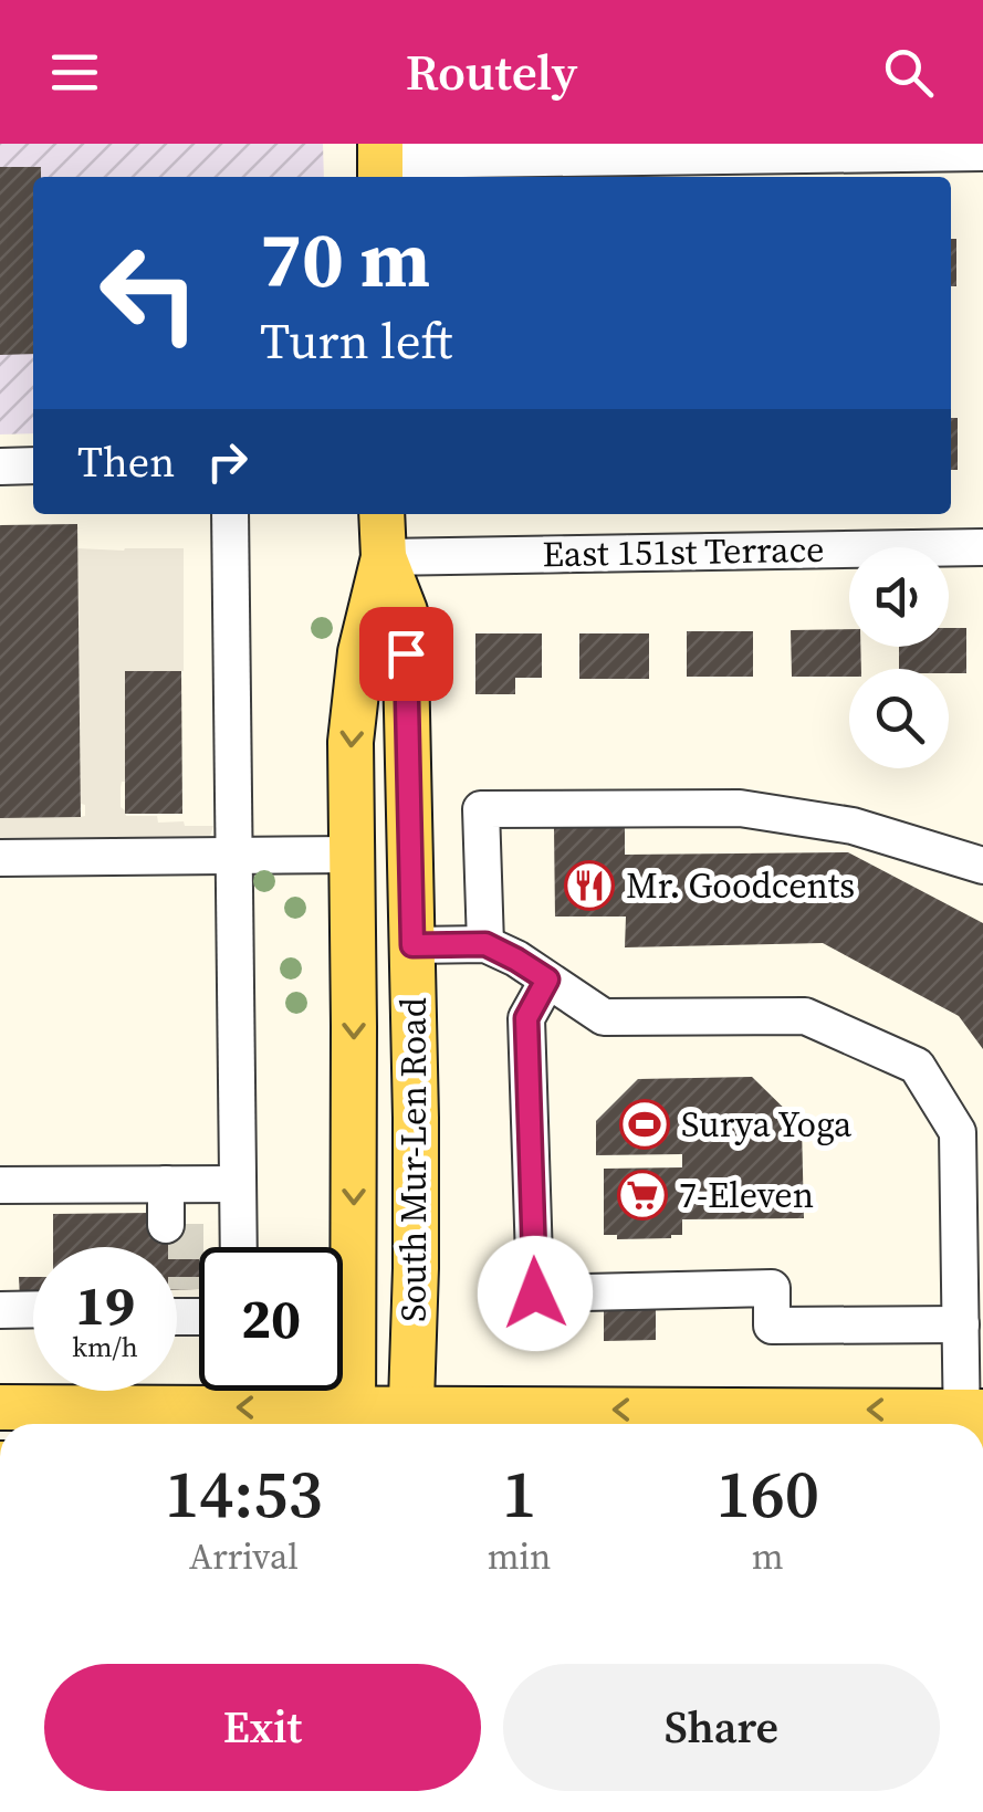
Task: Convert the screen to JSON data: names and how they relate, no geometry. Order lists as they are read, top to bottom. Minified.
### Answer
{"streets":{"main road":["South Mur-Len Road"],"street":["East 151st Terrace"]},"crossings":[["East 151st Terrace","South Mur-Len Road"]],"places":{"restaurant":["Mr. Goodcents"],"sports":["Surya Yoga"],"supermarket":["7-Eleven"]},"page":{"header":"Routely","turn":["70 m","Turn left"],"then":"Then","speed":"19 km/h","limit":"20","eta":["14:53","Arrival","1","min","160","m"],"buttons":["Exit","Share"]}}
